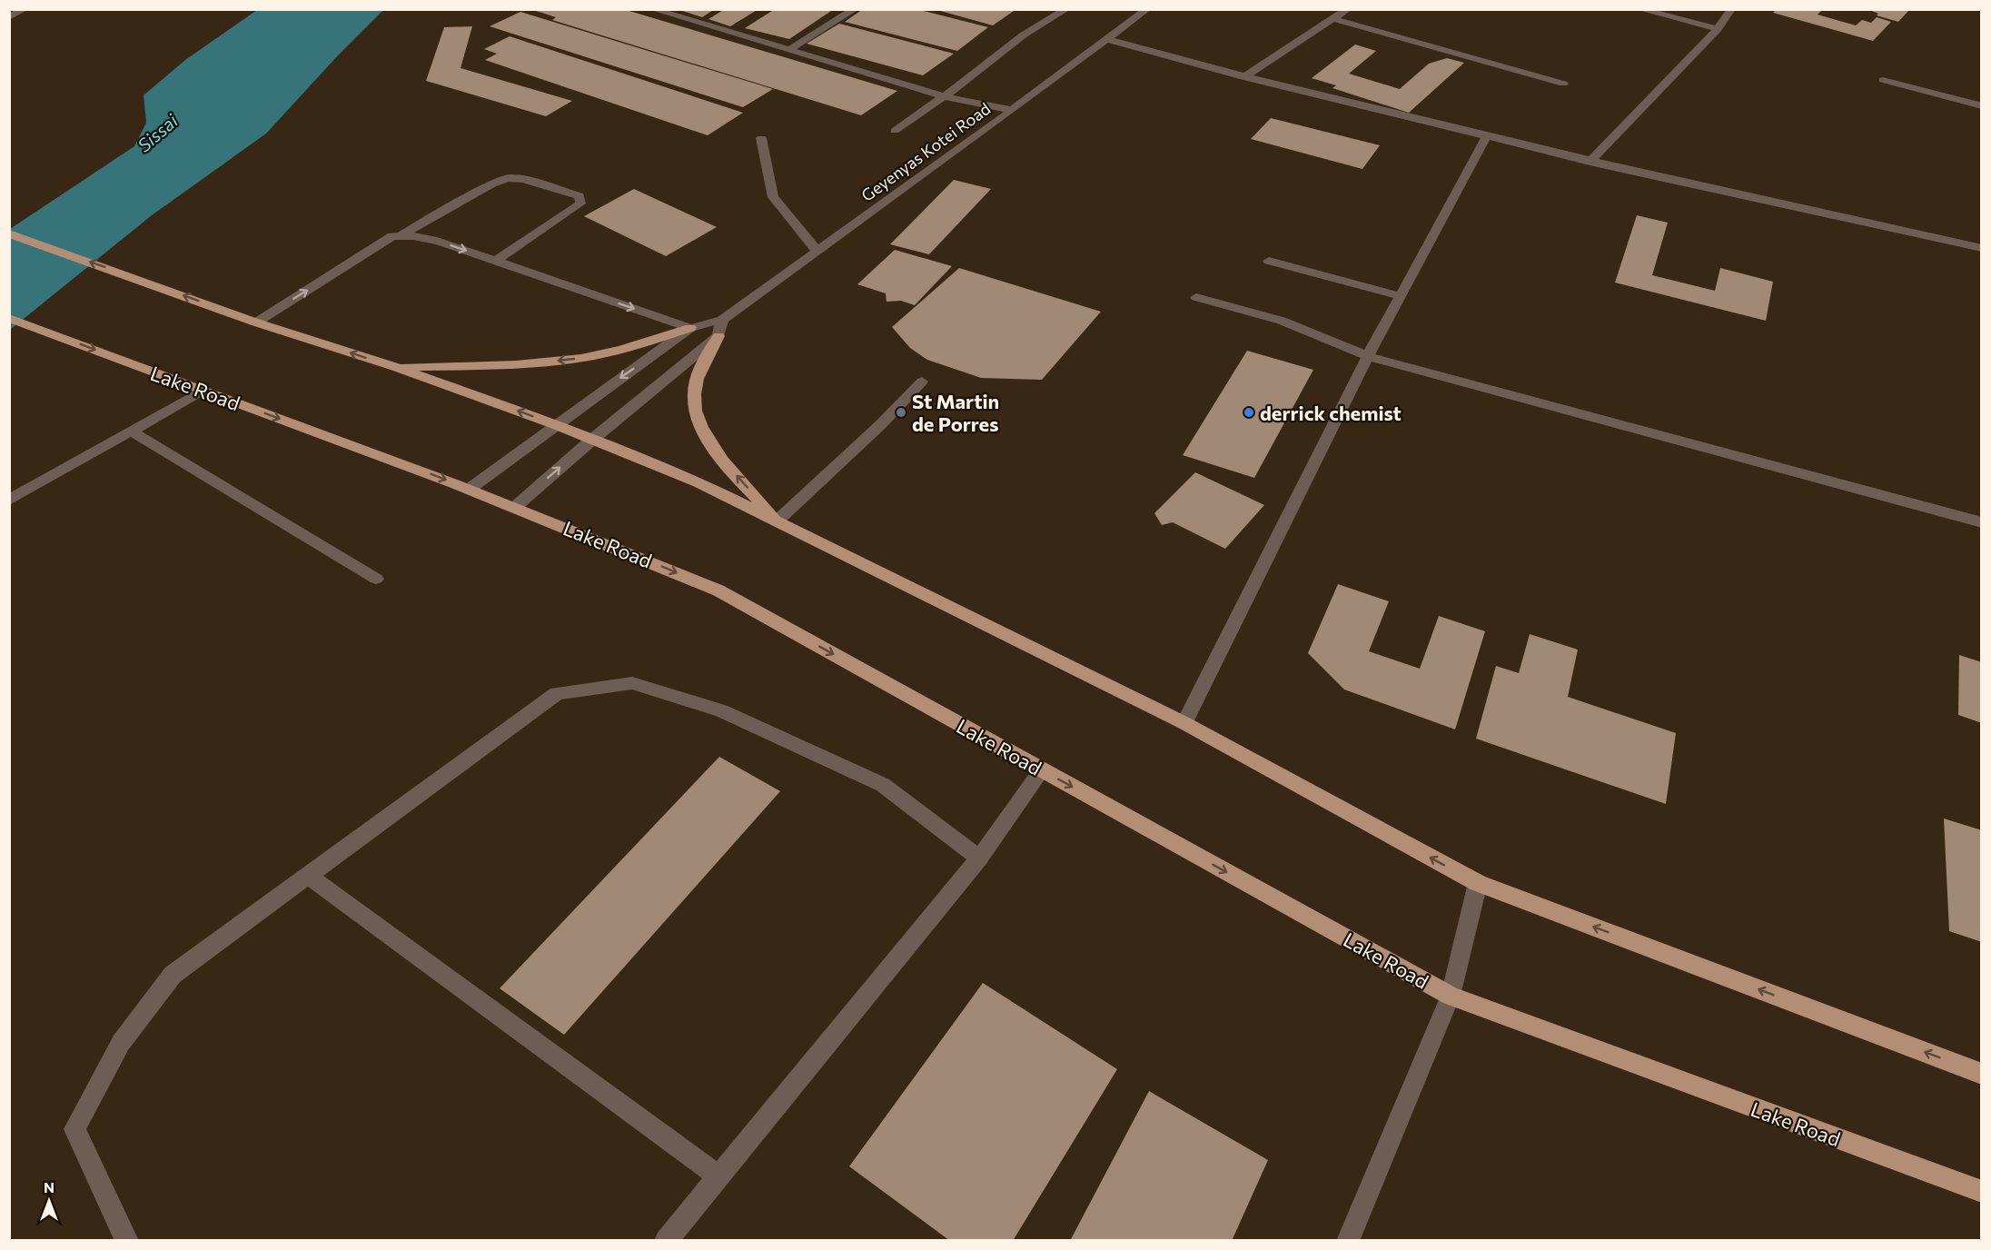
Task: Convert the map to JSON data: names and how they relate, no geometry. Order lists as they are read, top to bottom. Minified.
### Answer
{"streets":{"main road":["Lake Road"],"street":["Geyenyas Kotei Road"]},"water":["Sissai"],"places":["St Martin de Porres","derrick chemist"],"north":"top"}
